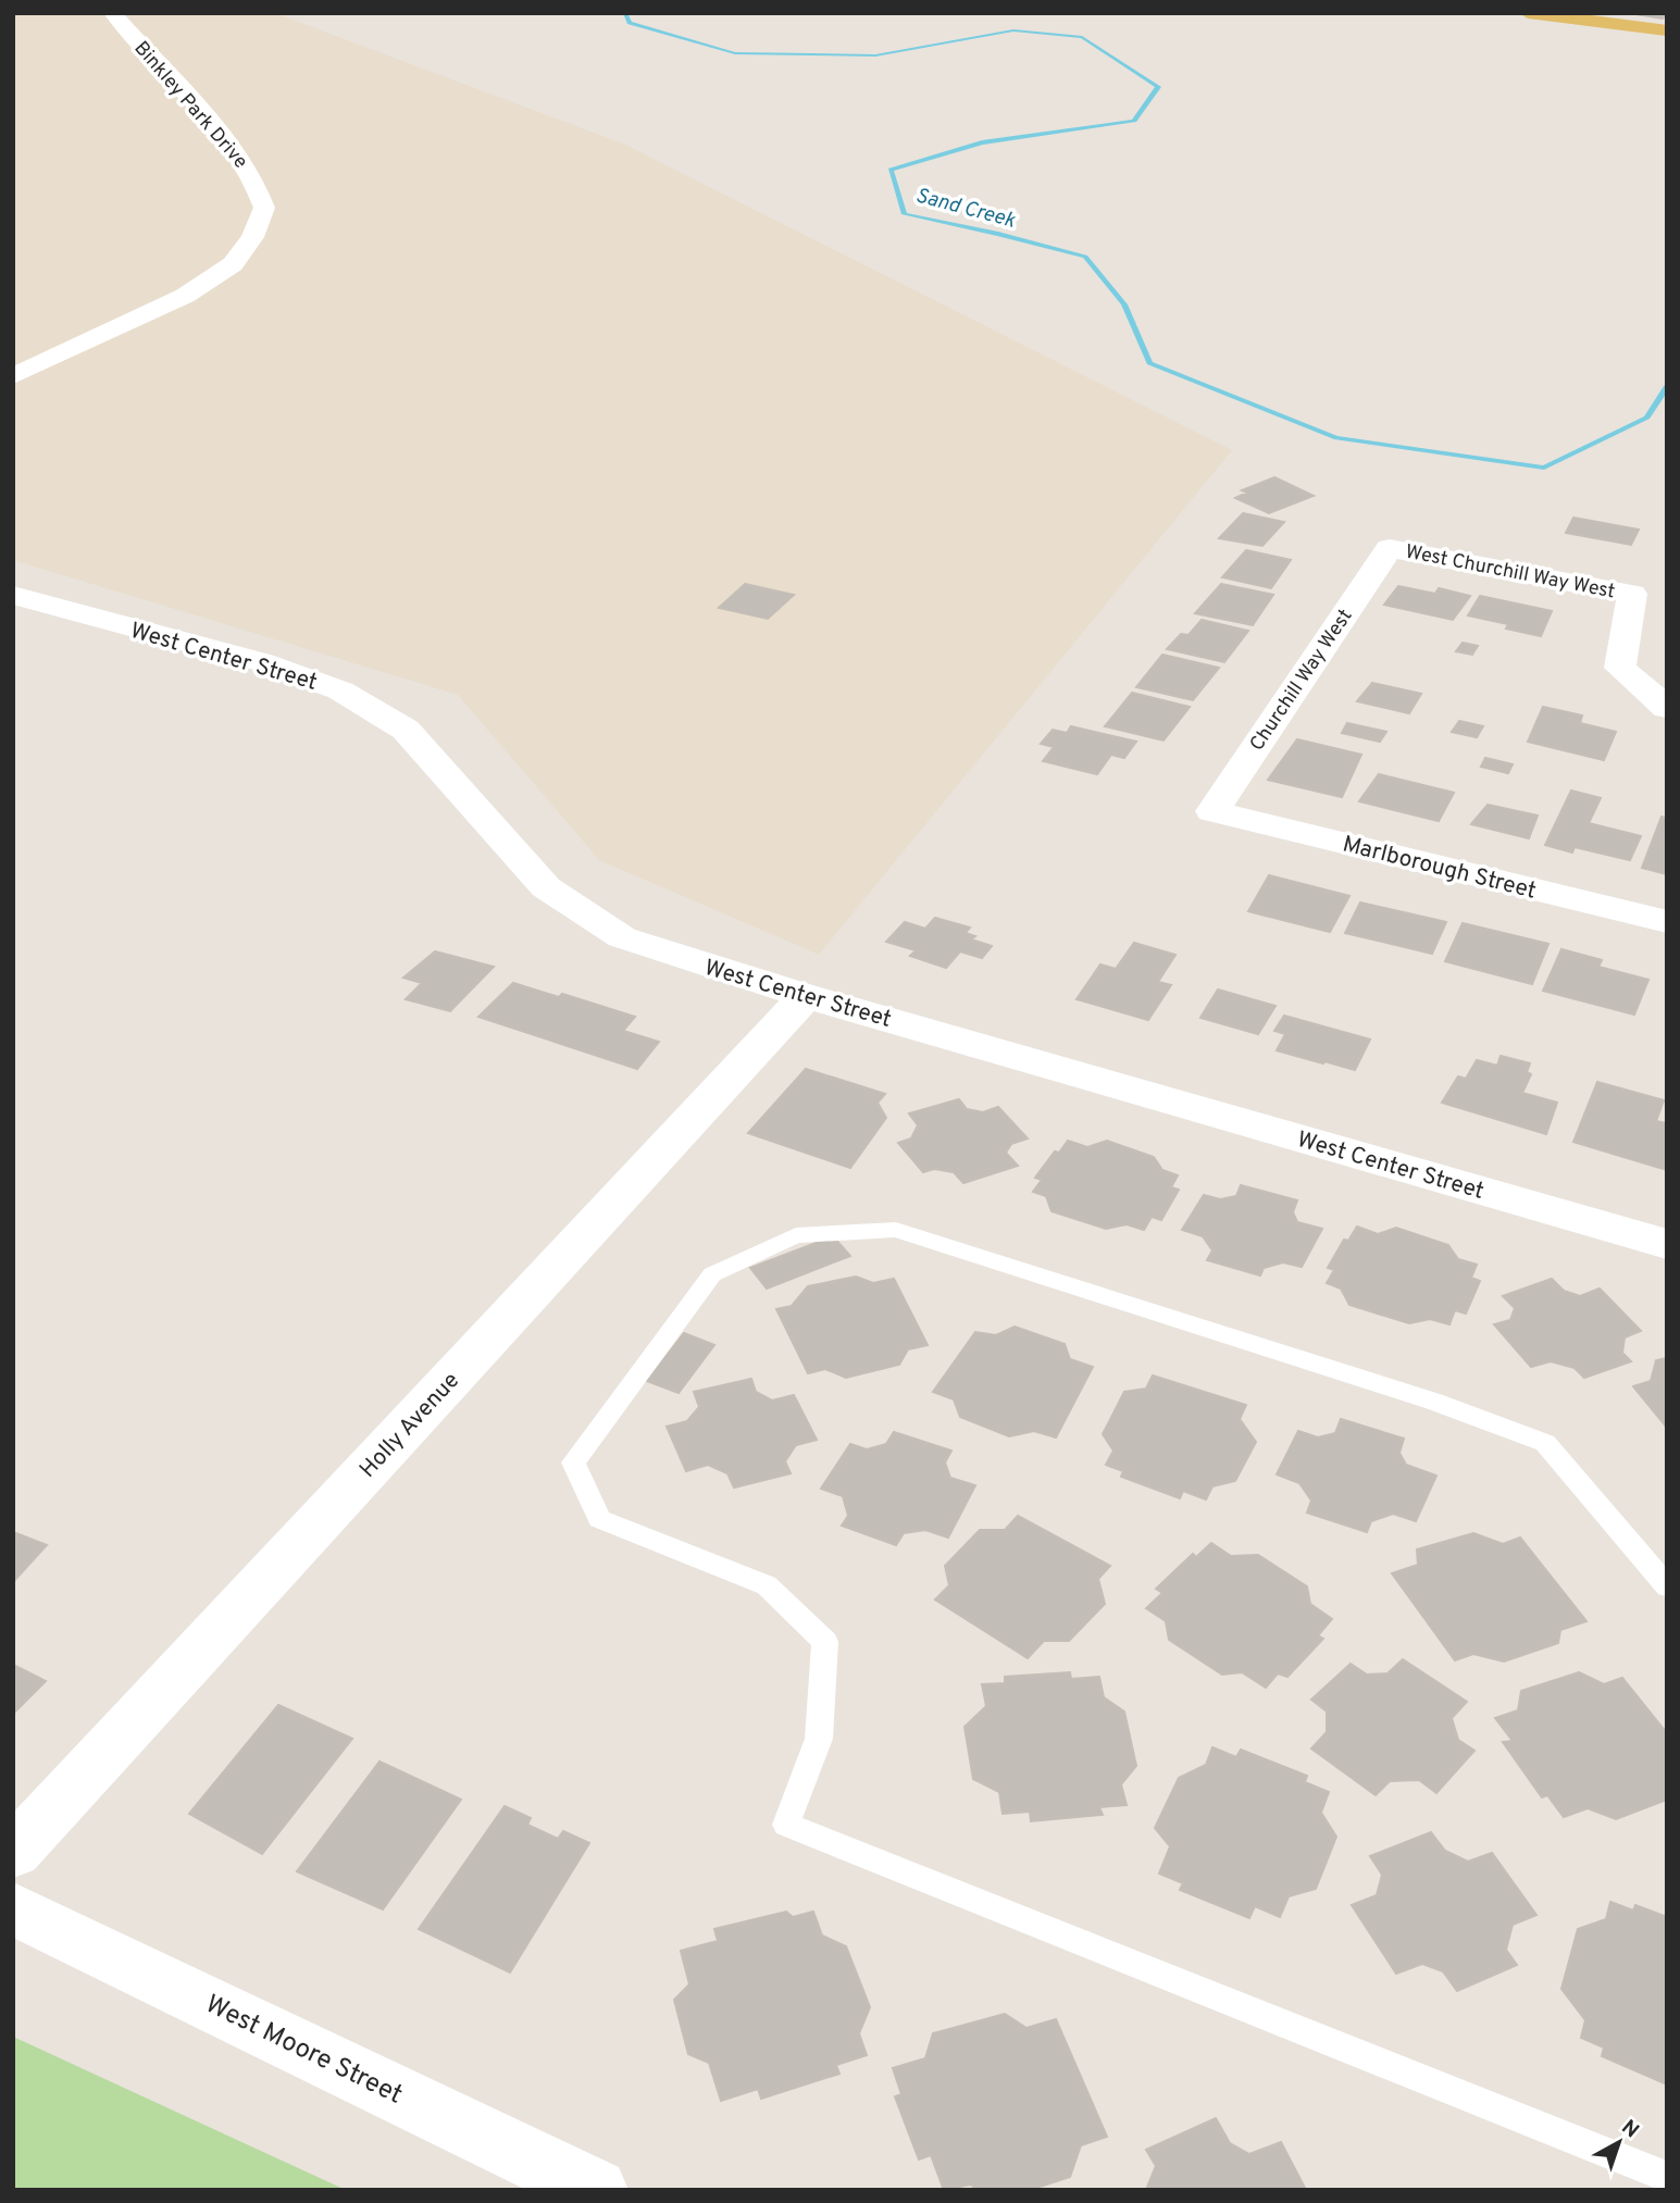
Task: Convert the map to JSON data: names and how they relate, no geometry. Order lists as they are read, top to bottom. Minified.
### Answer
{"streets":{"street":["Binkley Park Drive","West Churchill Way West","West Center Street","Churchill Way West","Marlborough Street","Holly Avenue","West Moore Street"]},"crossings":[["West Churchill Way West","Churchill Way West"],["West Center Street","Holly Avenue"],["Churchill Way West","Marlborough Street"]],"water":["Sand Creek"],"north":"top right"}
